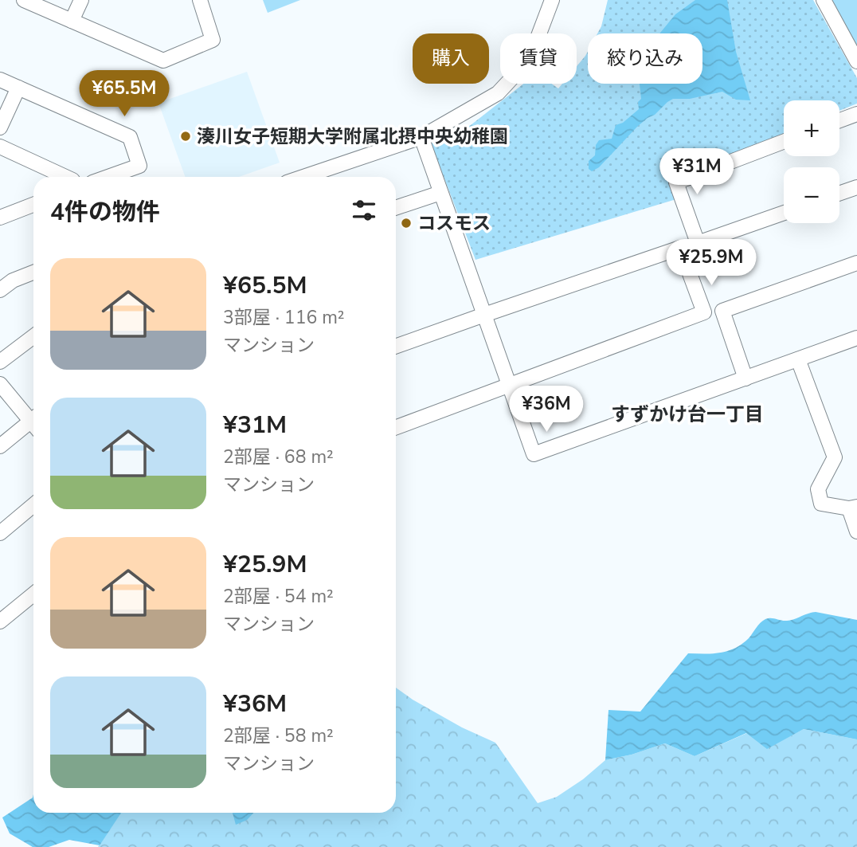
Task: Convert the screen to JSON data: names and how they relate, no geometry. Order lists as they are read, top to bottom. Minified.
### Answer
{"districts":["すずかけ台一丁目"],"places":["湊川女子短期大学附属北摂中央幼稚園","コスモス"],"page":{"chip":["購入","賃貸","絞り込み"],"price":["¥65.5M","¥31M","¥25.9M","¥36M"],"map_buttons":["+","−"],"heading":"4件の物件","list":[{"name":"¥65.5M","note":"3部屋 · 116 m² · マンション"},{"name":"¥31M","note":"2部屋 · 68 m² · マンション"},{"name":"¥25.9M","note":"2部屋 · 54 m² · マンション"},{"name":"¥36M","note":"2部屋 · 58 m² · マンション"}]}}
